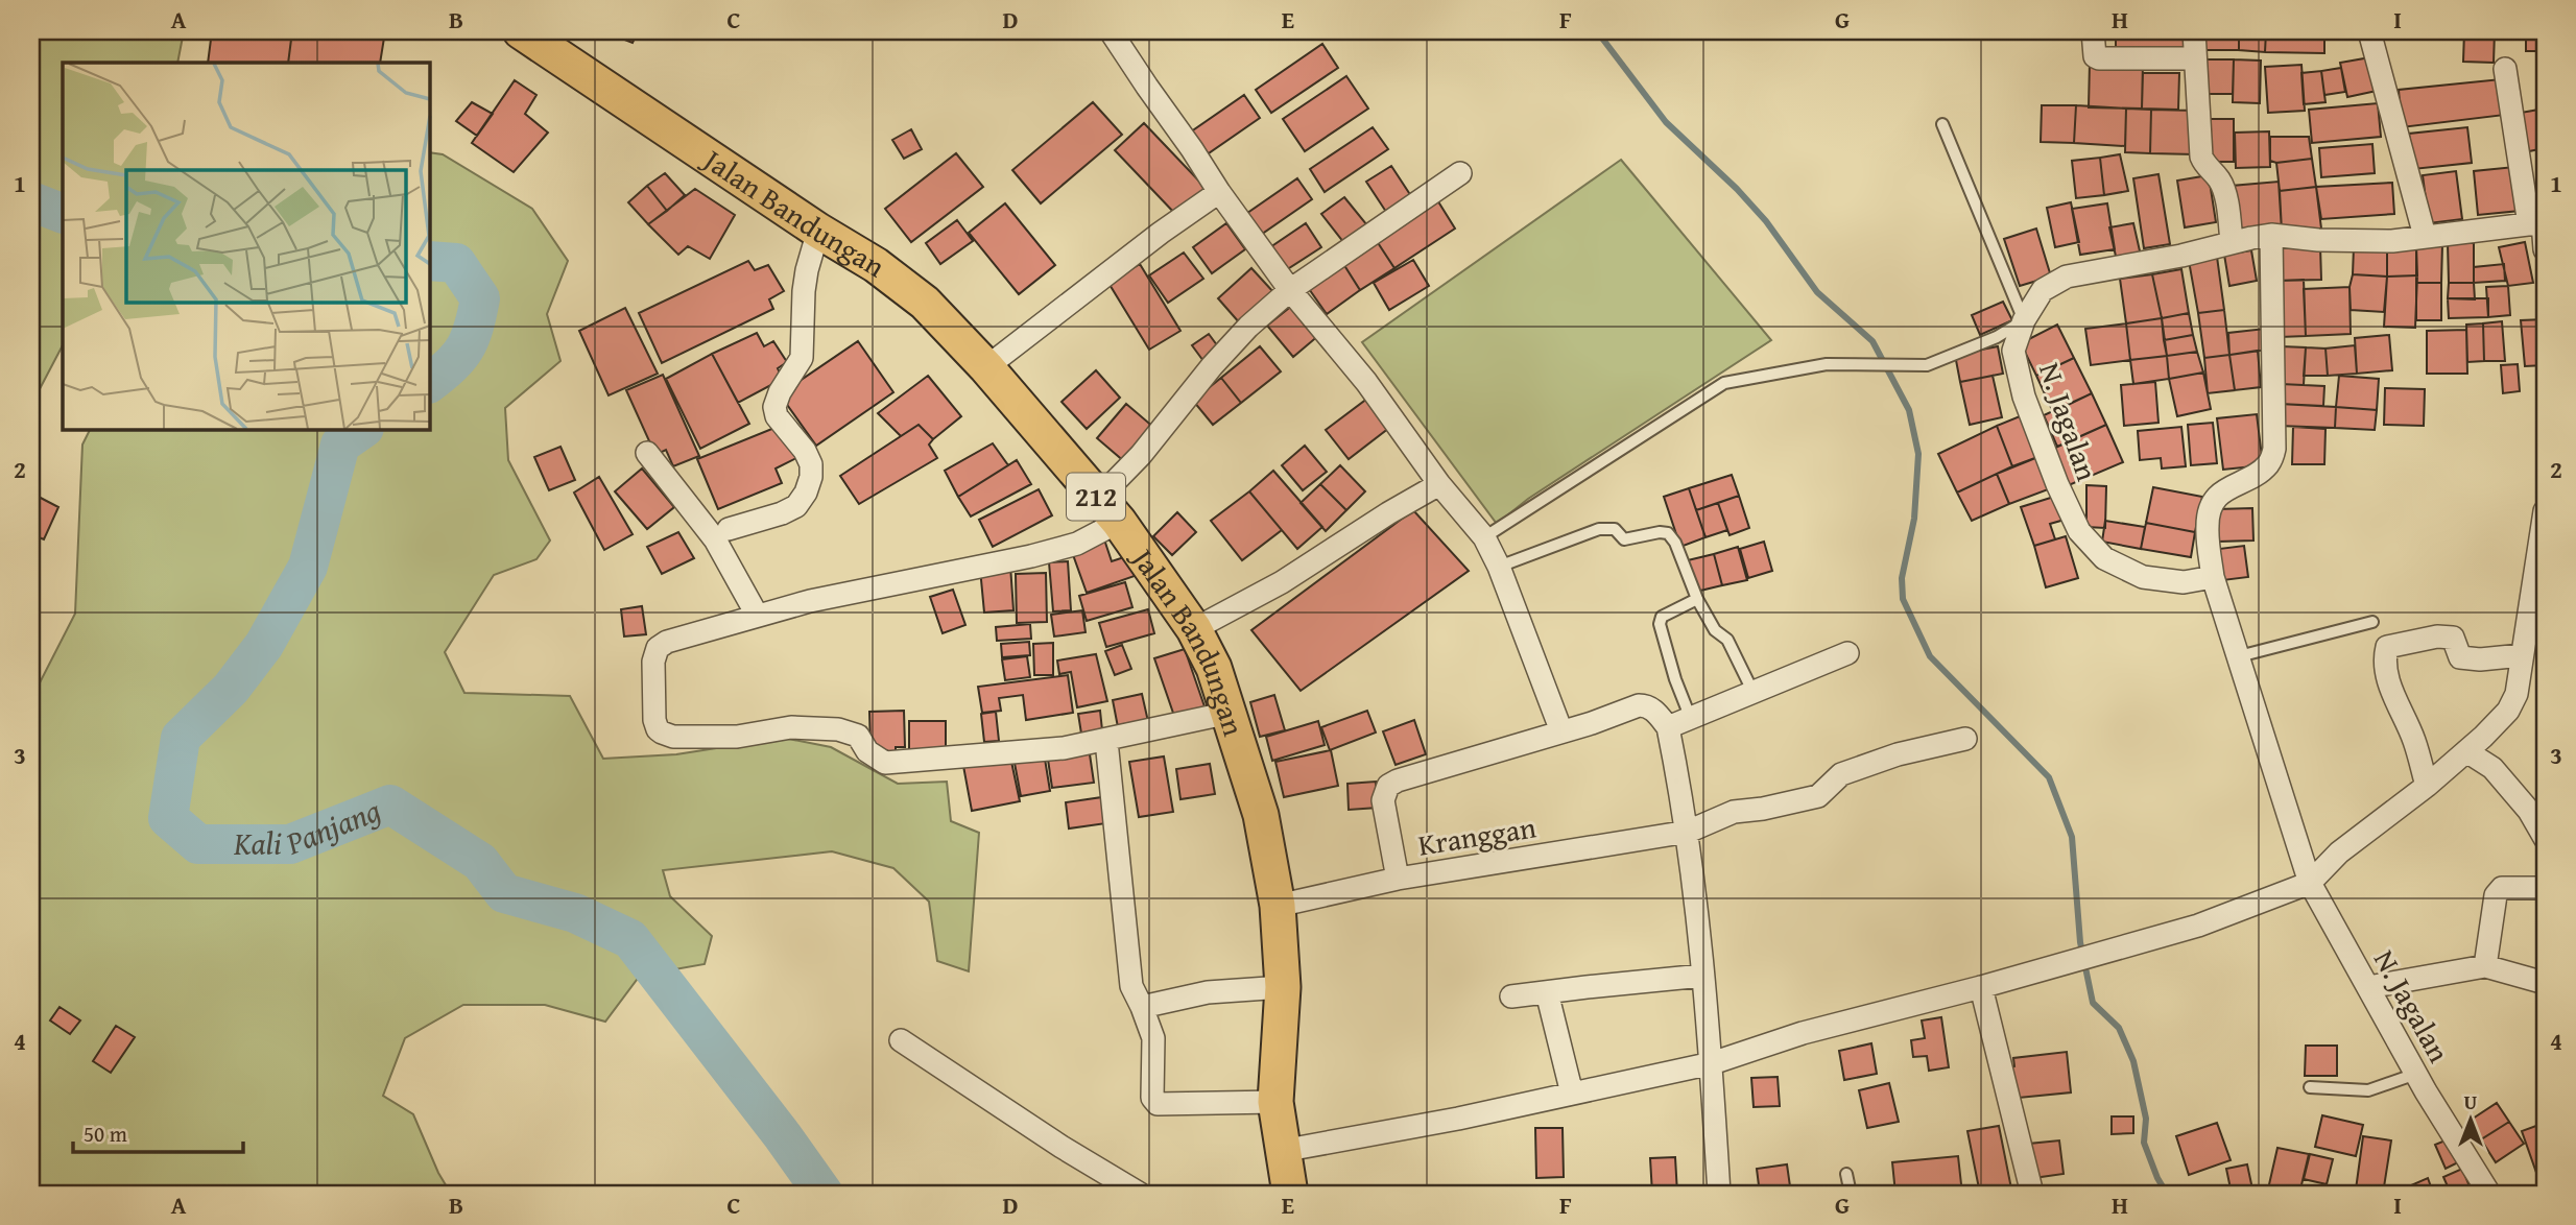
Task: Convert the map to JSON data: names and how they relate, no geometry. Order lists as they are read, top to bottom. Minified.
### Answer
{"streets":{"main road":["Jalan Bandungan","212"],"street":["N. Jagalan","Kranggan"]},"crossings":[["Jalan Bandungan","Kranggan"]],"water":["Kali Panjang"],"scale_bar":"50 m","north":"top","grid":{"columns":["A","B","C","D","E","F","G","H","I"],"rows":["1","2","3","4"]}}
